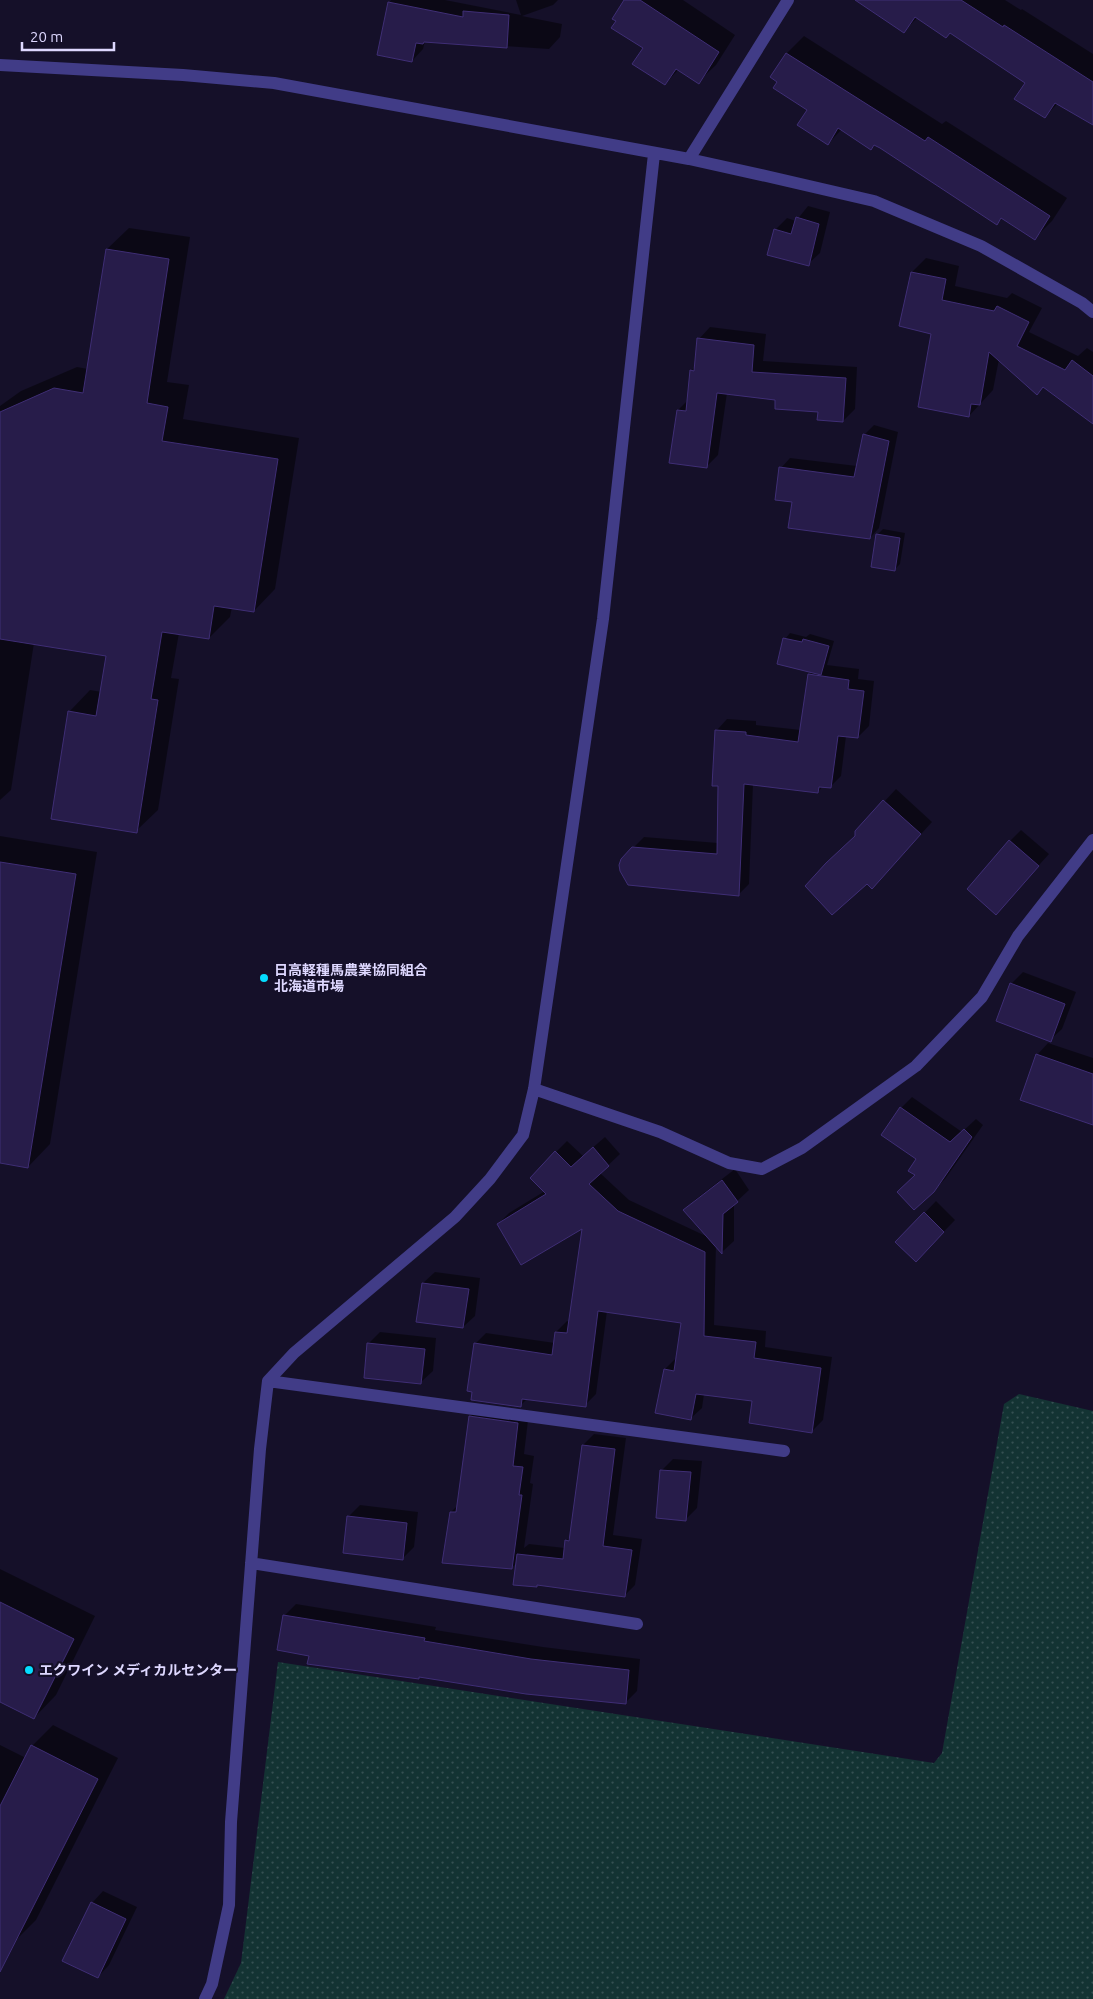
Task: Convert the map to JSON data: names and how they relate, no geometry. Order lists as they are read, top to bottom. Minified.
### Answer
{"places":["日高軽種馬農業協同組合 北海道市場","エクワイン メディカルセンター"],"scale_bar":"20 m"}
